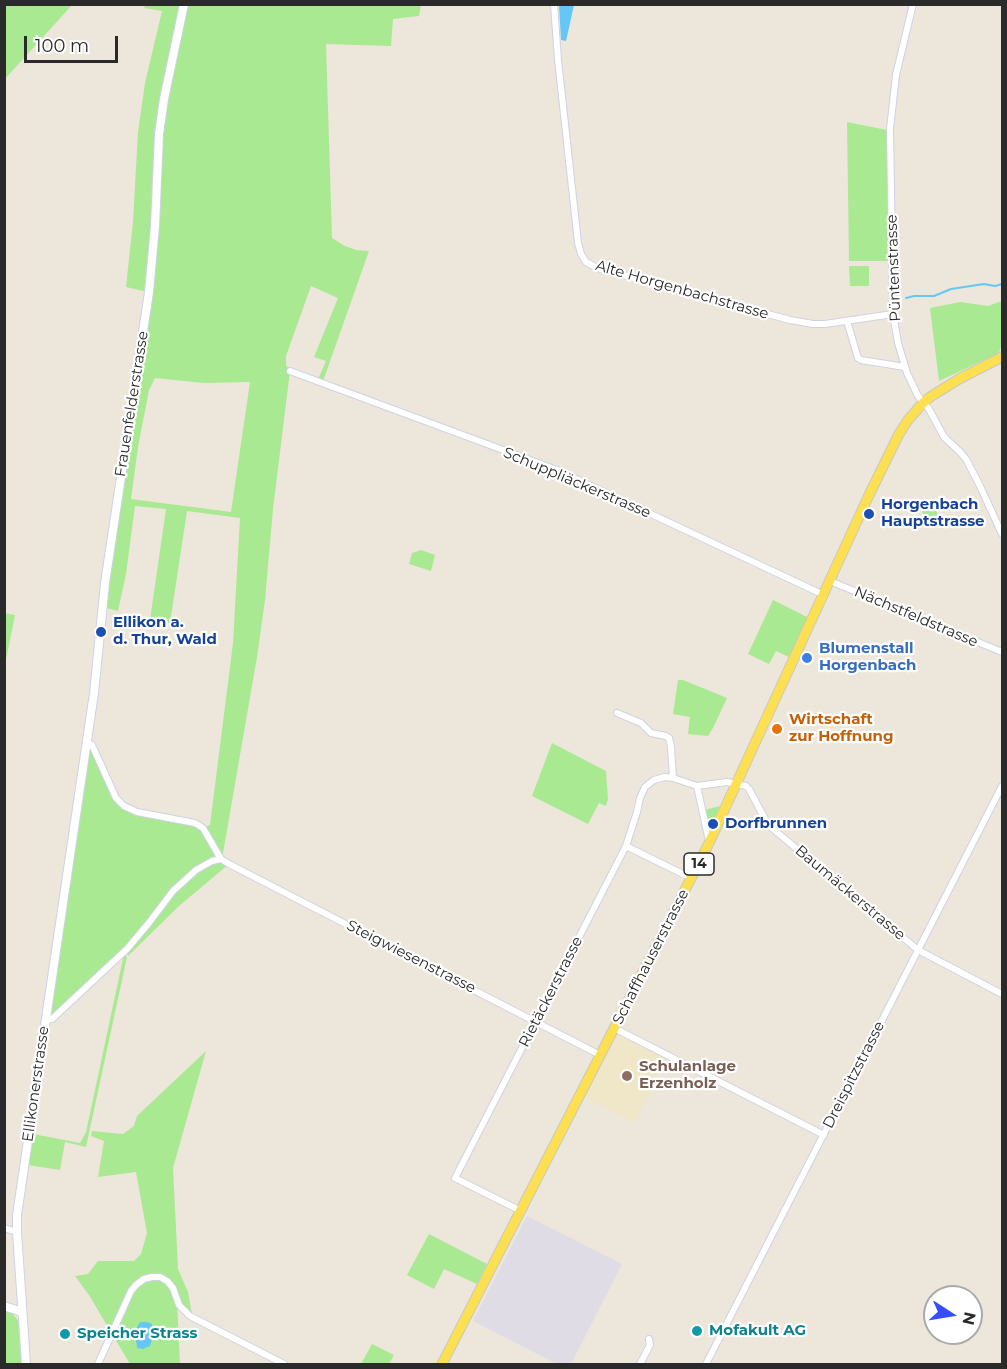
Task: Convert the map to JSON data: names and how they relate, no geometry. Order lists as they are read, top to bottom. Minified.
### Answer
{"streets":{"main road":["14","Schaffhauserstrasse"],"street":["Püntenstrasse","Alte Horgenbachstrasse","Frauenfelderstrasse","Schuppliäckerstrasse","Nächstfeldstrasse","Baumäckerstrasse","Steigwiesenstrasse","Rietäckerstrasse","Dreispitzstrasse","Ellikonerstrasse"]},"crossings":[["Püntenstrasse","Alte Horgenbachstrasse"],["Püntenstrasse","Schaffhauserstrasse"],["Frauenfelderstrasse","Ellikonerstrasse"],["Schuppliäckerstrasse","Schaffhauserstrasse"],["Nächstfeldstrasse","Schaffhauserstrasse"],["Baumäckerstrasse","Schaffhauserstrasse"],["Baumäckerstrasse","Dreispitzstrasse"],["Steigwiesenstrasse","Schaffhauserstrasse"],["Steigwiesenstrasse","Rietäckerstrasse"],["Schaffhauserstrasse","Rietäckerstrasse"]],"places":["Horgenbach Hauptstrasse","Ellikon a. d. Thur, Wald","Blumenstall Horgenbach","Wirtschaft zur Hoffnung","Dorfbrunnen","Schulanlage Erzenholz","Mofakult AG","Speicher Strass"],"scale_bar":"100 m","north":"right"}
